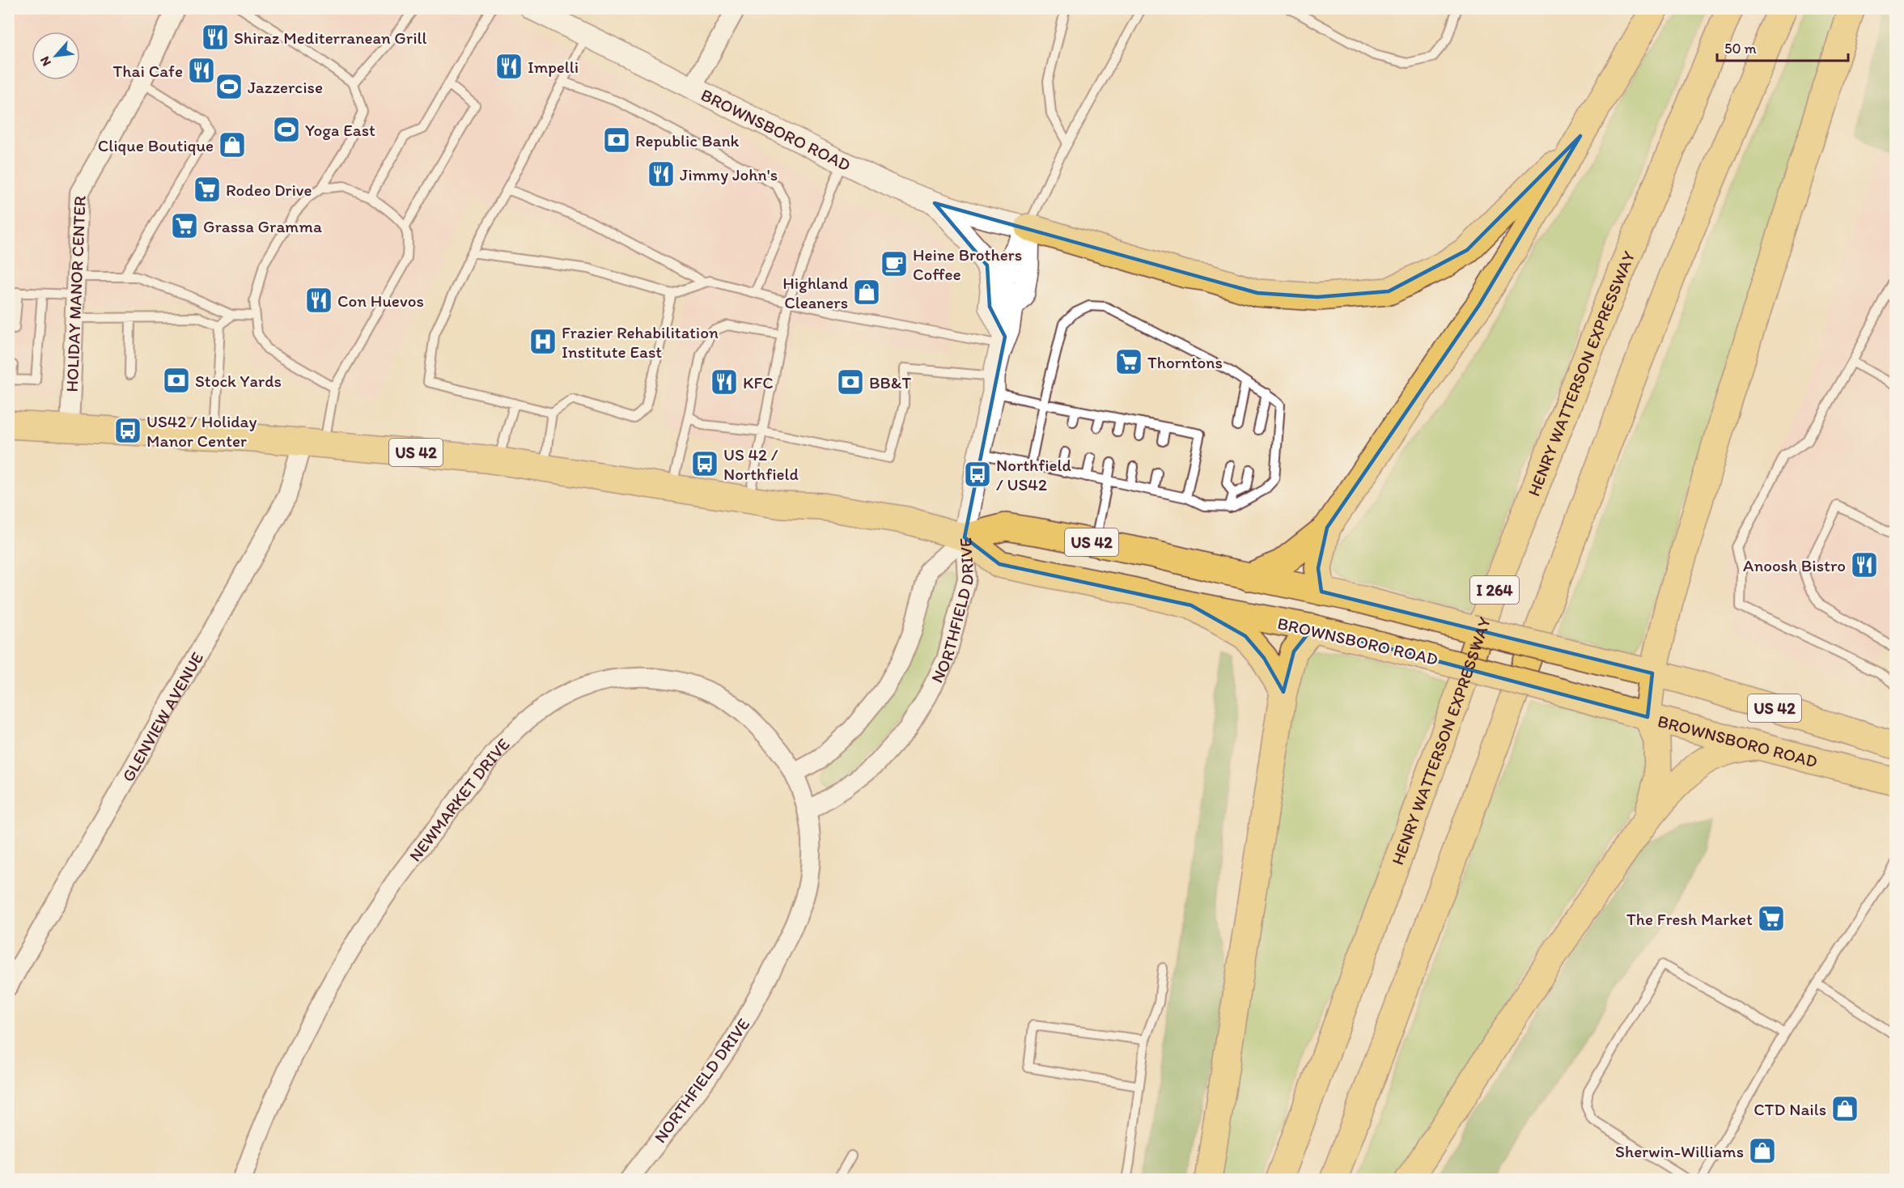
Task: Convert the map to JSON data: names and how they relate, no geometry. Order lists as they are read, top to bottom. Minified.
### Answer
{"streets":{"main road":["BROWNSBORO ROAD","HENRY WATTERSON EXPRESSWAY","US 42","I 264"],"street":["HOLIDAY MANOR CENTER","NORTHFIELD DRIVE","GLENVIEW AVENUE","NEWMARKET DRIVE"]},"crossings":[["BROWNSBORO ROAD","US 42"],["BROWNSBORO ROAD","NORTHFIELD DRIVE"],["HOLIDAY MANOR CENTER","US 42"],["US 42","NORTHFIELD DRIVE"],["US 42","GLENVIEW AVENUE"],["NORTHFIELD DRIVE","NEWMARKET DRIVE"]],"places":{"restaurant":["Shiraz Mediterranean Grill","Impelli","Thai Cafe","Jimmy John's","Con Huevos","KFC","Anoosh Bistro"],"sports":["Jazzercise","Yoga East"],"bank":["Republic Bank","Stock Yards","BB&T"],"shop":["Clique Boutique","Highland Cleaners","CTD Nails","Sherwin-Williams"],"supermarket":["Rodeo Drive","Grassa Gramma","Thorntons","The Fresh Market"],"cafe":["Heine Brothers Coffee"],"hospital":["Frazier Rehabilitation Institute East"],"bus stop":["US42 / Holiday Manor Center","US 42 / Northfield","Northfield / US42"]},"scale_bar":"50 m","north":"bottom left"}
